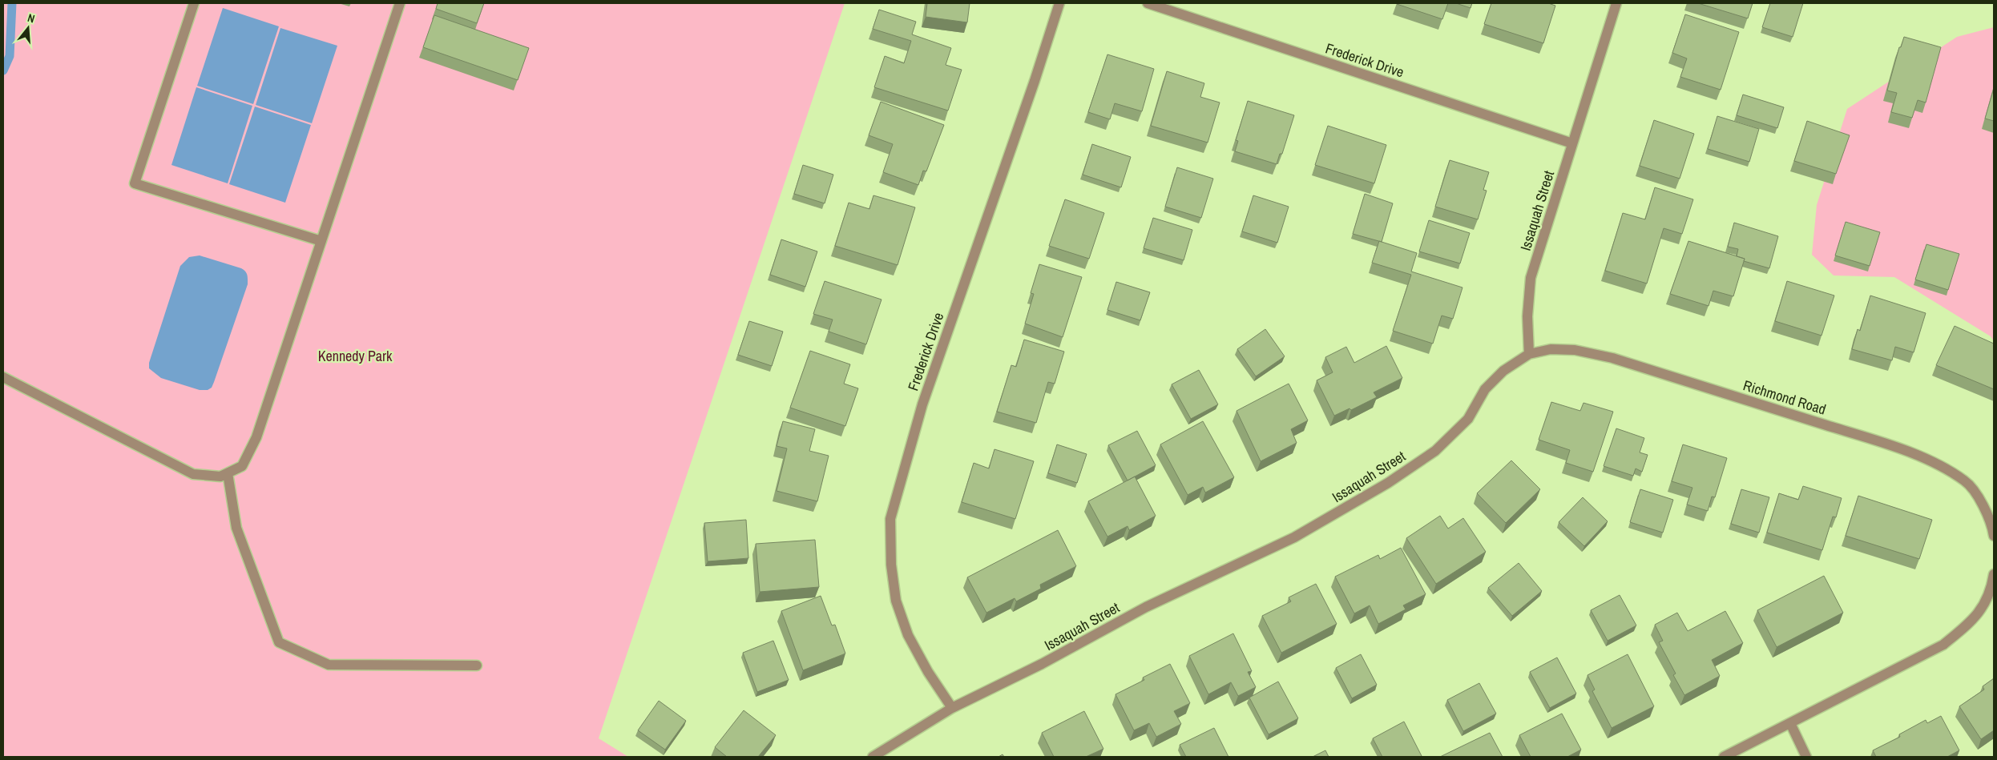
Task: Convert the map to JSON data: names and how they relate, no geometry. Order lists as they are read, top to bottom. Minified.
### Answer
{"streets":{"street":["Frederick Drive","Issaquah Street","Richmond Road"]},"crossings":[["Frederick Drive","Issaquah Street"],["Issaquah Street","Richmond Road"]],"parks":["Kennedy Park"],"north":"top"}
